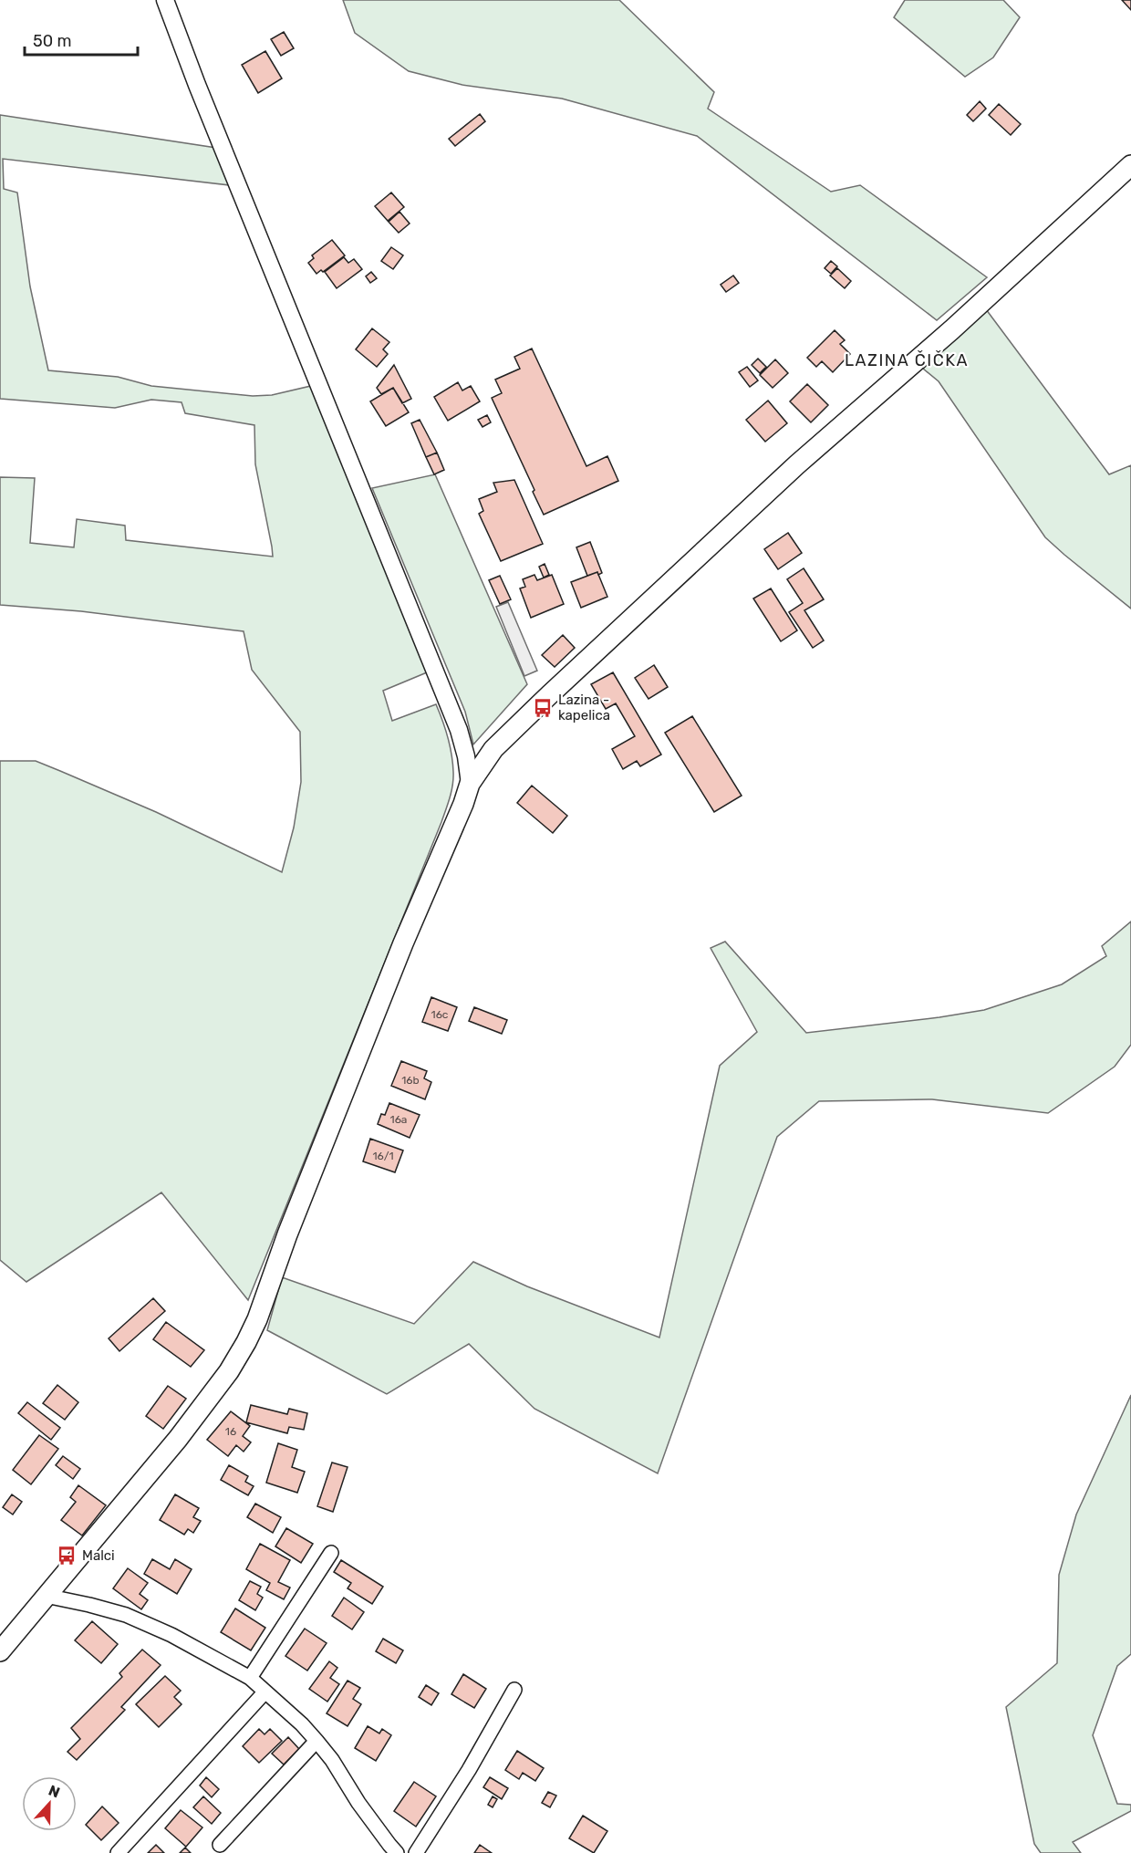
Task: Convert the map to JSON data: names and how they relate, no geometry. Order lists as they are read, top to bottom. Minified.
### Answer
{"districts":["LAZINA ČIČKA"],"places":{"bus stop":["Lazina - kapelica","Malci"]},"house_numbers":["16c","16b","16a","16/1","16"],"scale_bar":"50 m","north":"top"}
